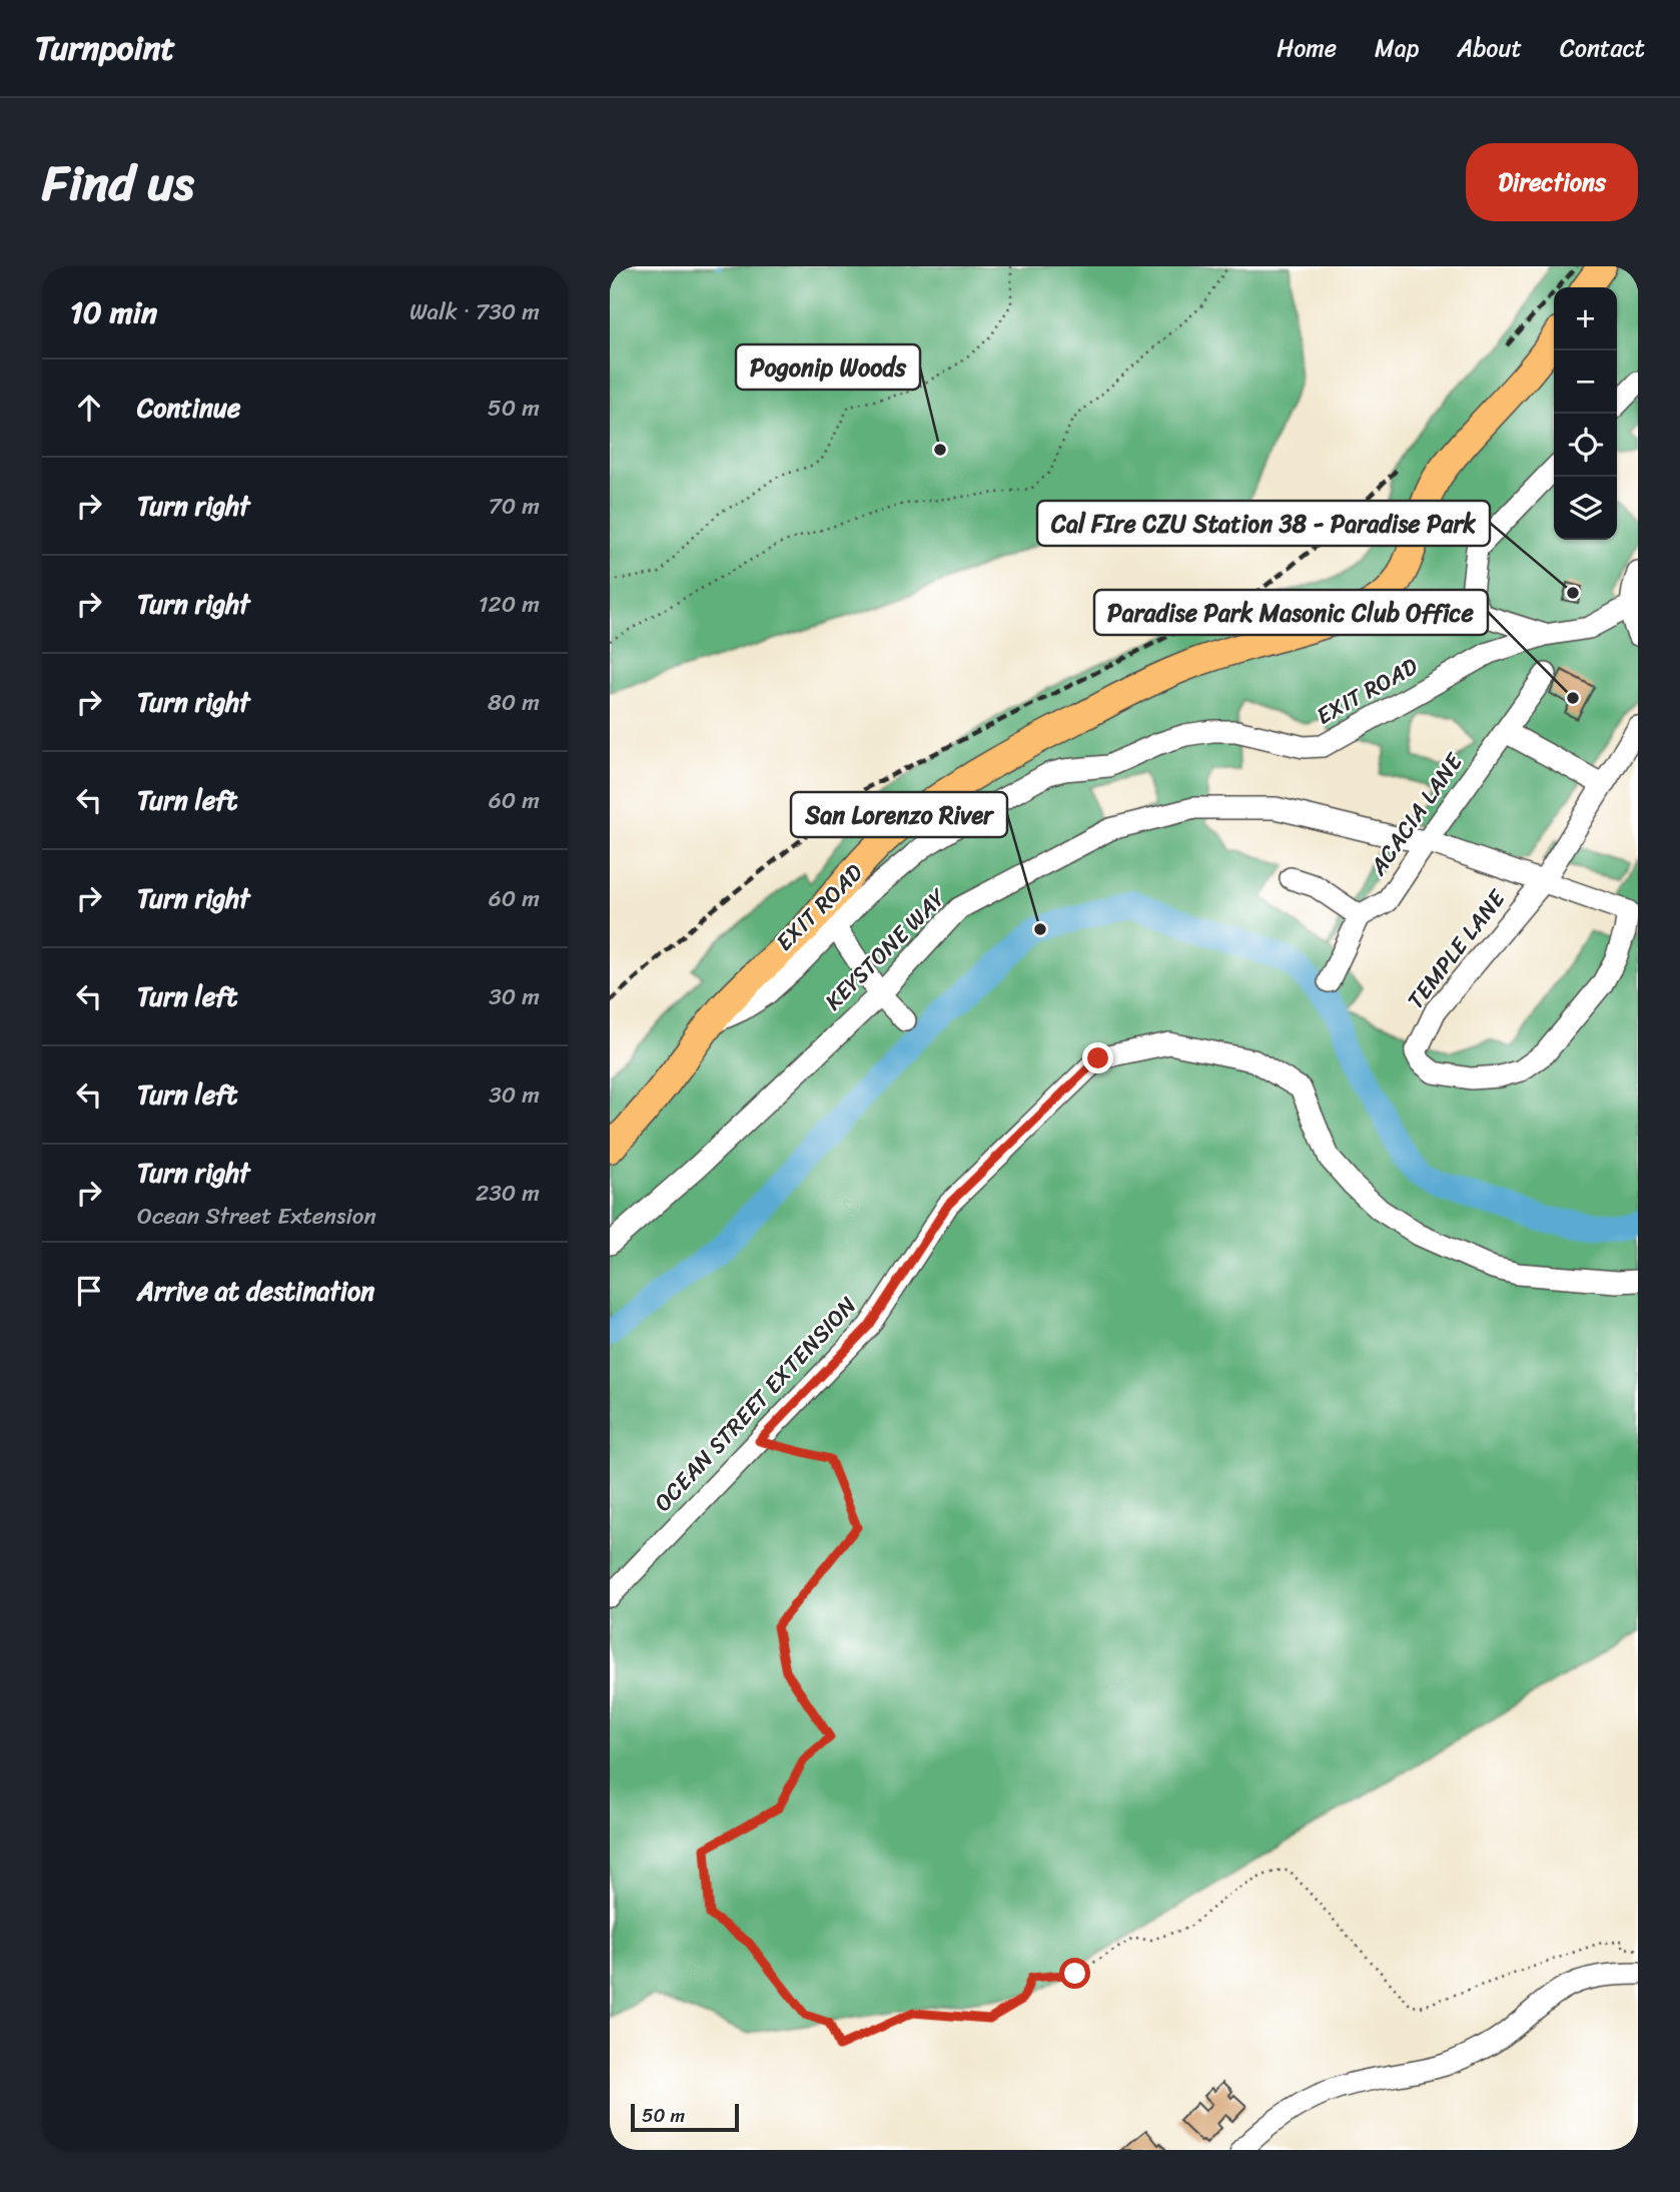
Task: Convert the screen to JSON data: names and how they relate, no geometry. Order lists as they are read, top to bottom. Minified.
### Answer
{"streets":{"street":["EXIT ROAD","ACACIA LANE","KEYSTONE WAY","TEMPLE LANE","OCEAN STREET EXTENSION"]},"crossings":[["ACACIA LANE","KEYSTONE WAY"],["KEYSTONE WAY","TEMPLE LANE"]],"places":["Pogonip Woods","Cal FIre CZU Station 38 - Paradise Park","Paradise Park Masonic Club Office","San Lorenzo River"],"scale_bar":"50 m","page":{"header":"Turnpoint","nav":["Home","Map","About","Contact"],"title":"Find us","buttons":"Directions","heading":["10 min","Walk · 730 m"],"map_buttons":["+","−"],"list":[["Continue","50 m"],["Turn right","70 m"],["Turn right","120 m"],["Turn right","80 m"],["Turn left","60 m"],["Turn right","60 m"],["Turn left","30 m"],["Turn left","30 m"],["Turn right","Ocean Street Extension","230 m"],"Arrive at destination"],"scale":"50 m"}}
